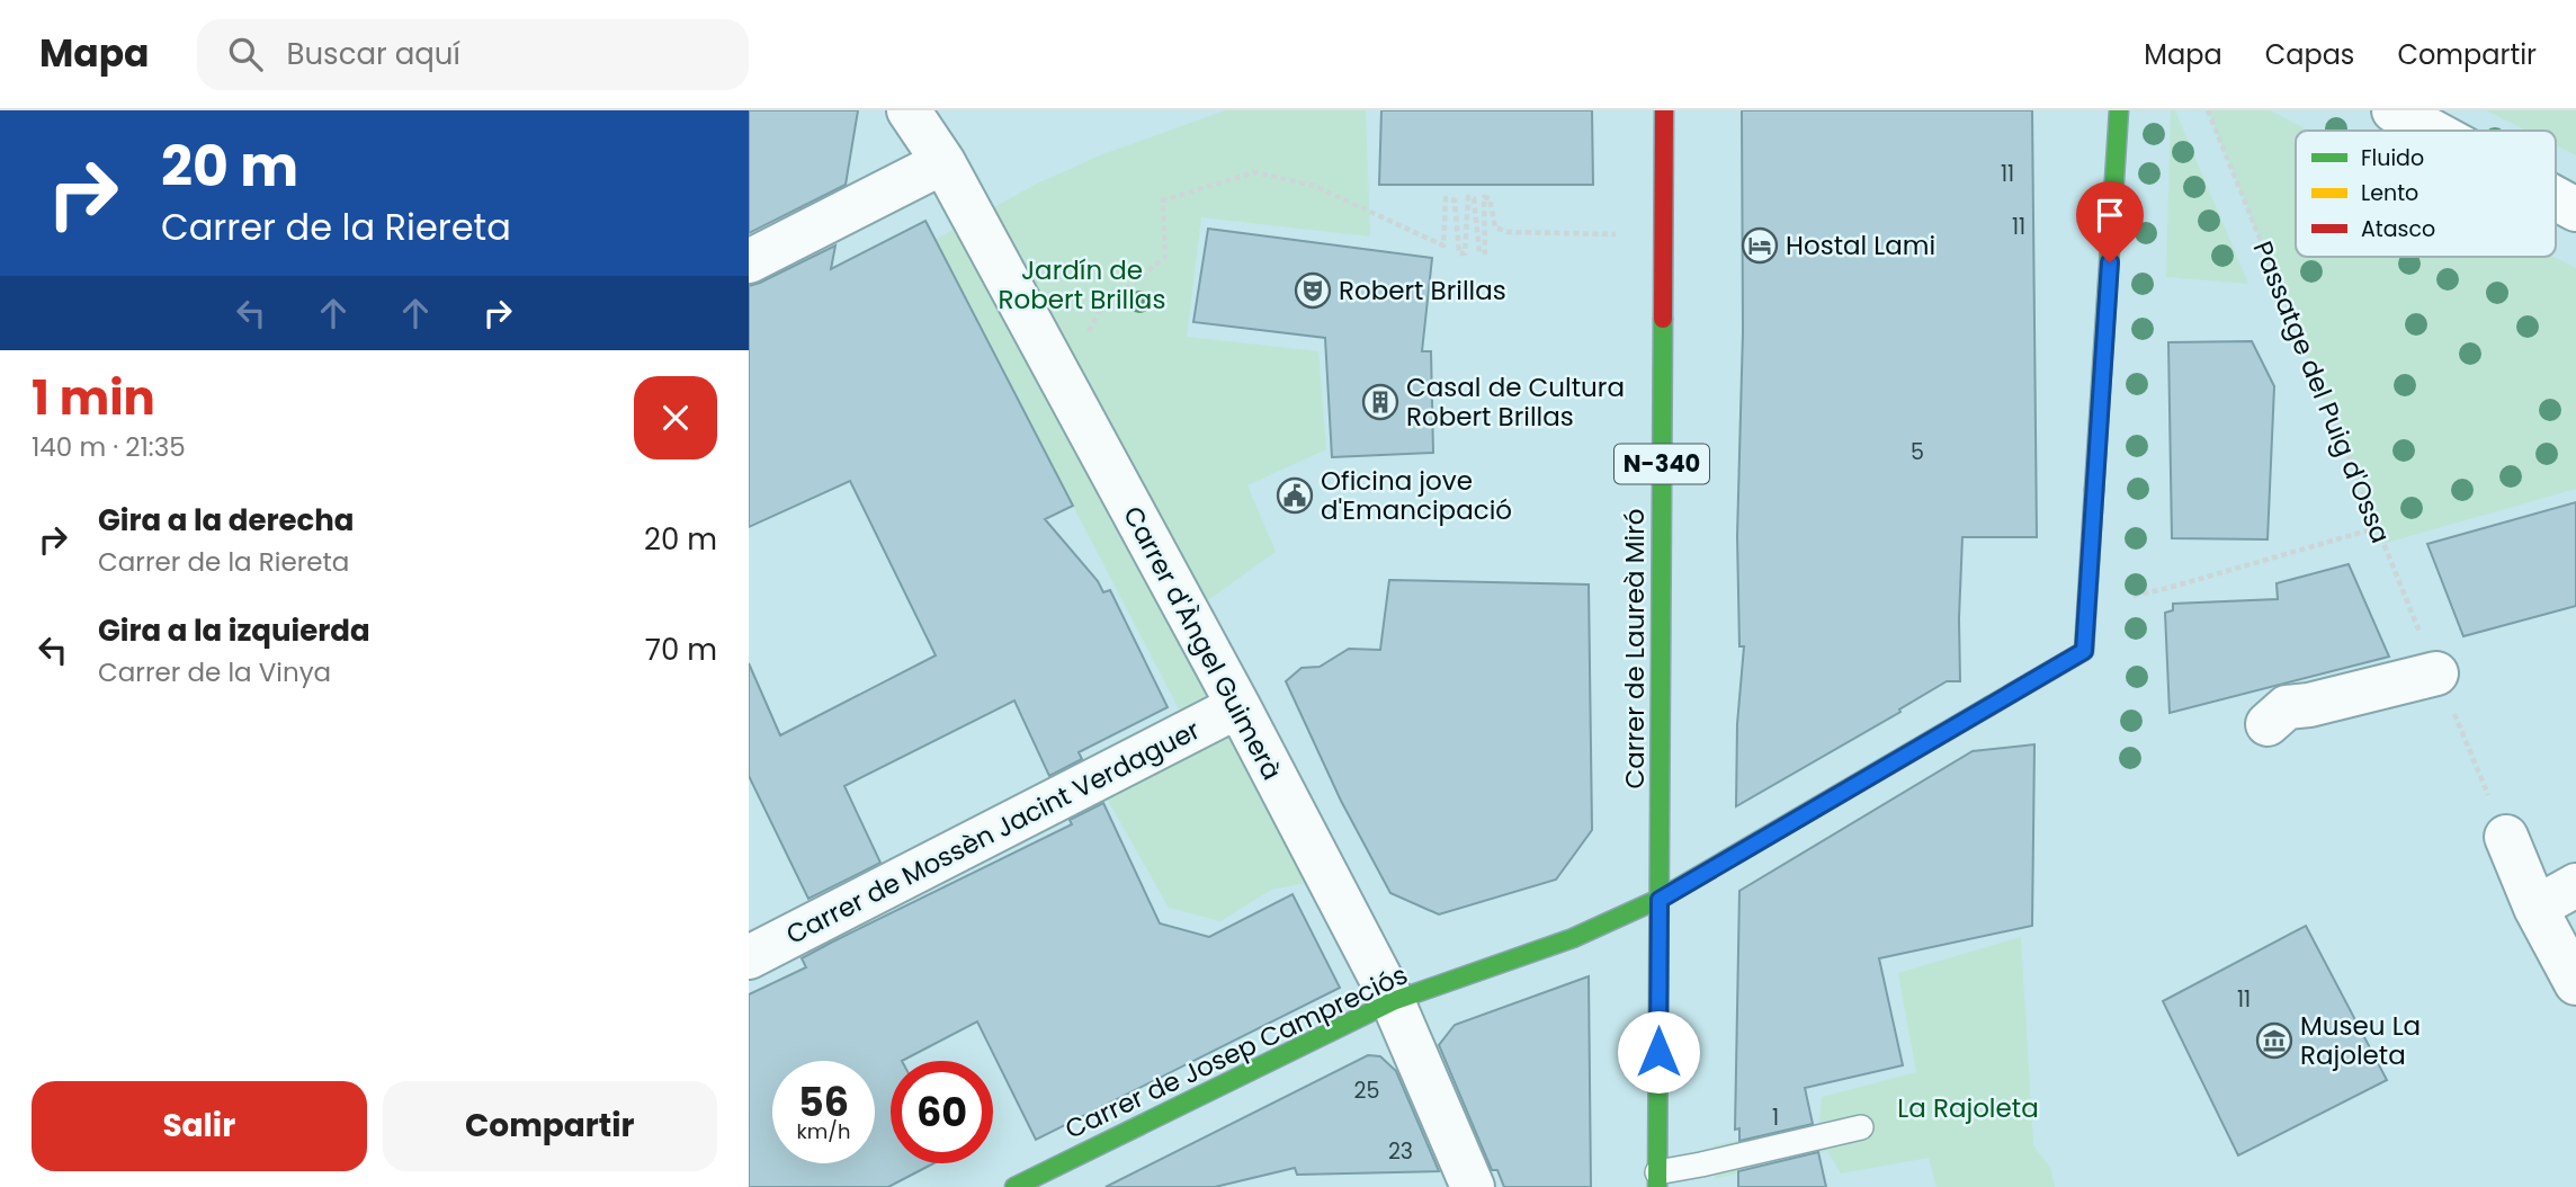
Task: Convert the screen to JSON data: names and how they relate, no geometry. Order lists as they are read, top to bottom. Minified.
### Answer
{"streets":{"street":["N-340","Carrer d'Àngel Guimerà","Carrer de Laureà Miró","Carrer de Mossèn Jacint Verdaguer","Carrer de Josep Campreciós"],"path":["Passatge del Puig d'Ossa"]},"crossings":[["Carrer d'Àngel Guimerà","Carrer de Mossèn Jacint Verdaguer"],["Carrer d'Àngel Guimerà","Carrer de Josep Campreciós"],["Carrer de Laureà Miró","Carrer de Josep Campreciós"]],"parks":["Jardín de Robert Brillas","La Rajoleta"],"places":{"hotel":["Hostal Lami"],"theatre":["Robert Brillas"],"building":["Casal de Cultura Robert Brillas"],"public building":["Oficina jove d'Emancipació"],"museum":["Museu La Rajoleta"]},"house_numbers":["11","11","5","11","25","1","23"],"legend":["Fluido","Lento","Atasco"],"page":{"header":"Mapa","search":"Buscar aquí","nav":["Mapa","Capas","Compartir"],"turn":["20 m","Carrer de la Riereta"],"heading":["1 min","140 m · 21:35"],"list":[{"name":"Gira a la derecha","note":"Carrer de la Riereta","value":"20 m"},{"name":"Gira a la izquierda","note":"Carrer de la Vinya","value":"70 m"}],"speed":"56 km/h","limit":"60","buttons":["Salir","Compartir"]}}
